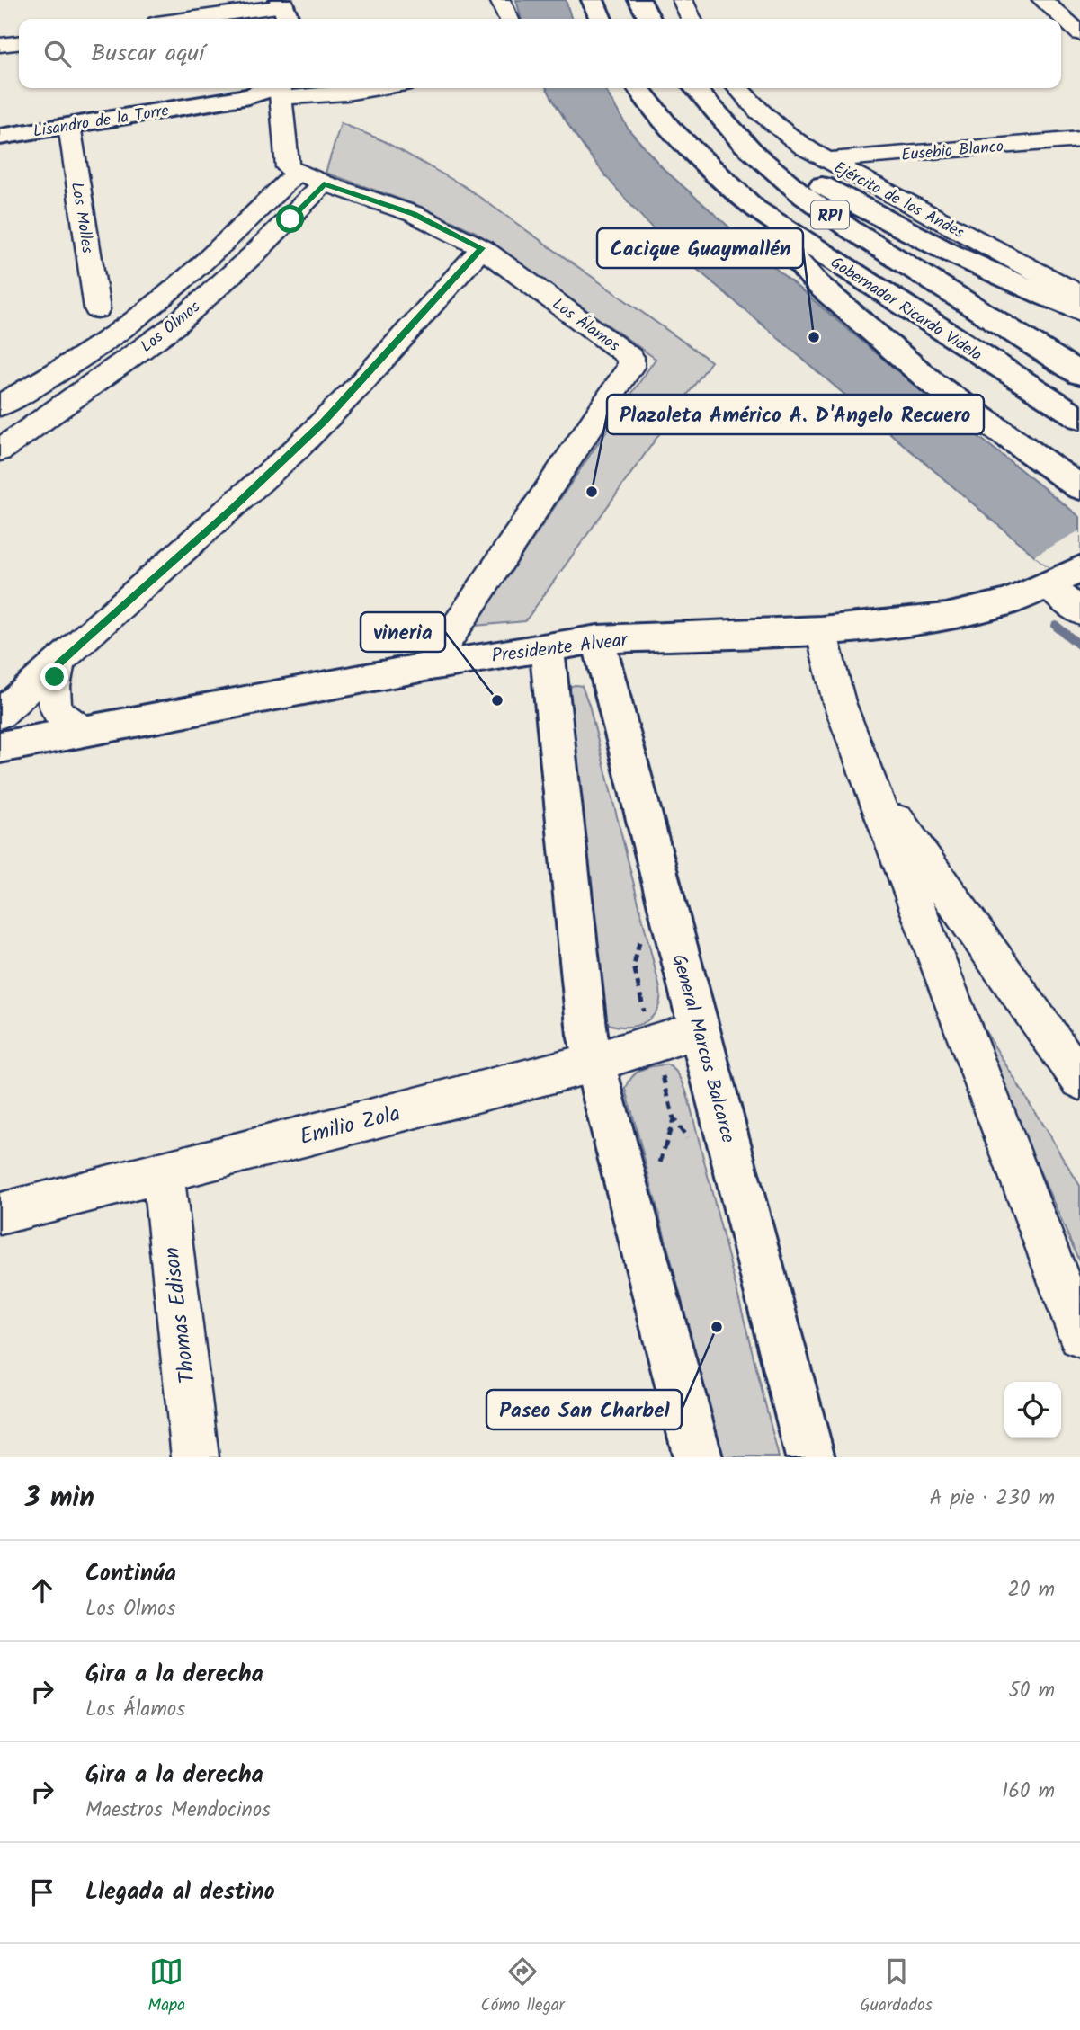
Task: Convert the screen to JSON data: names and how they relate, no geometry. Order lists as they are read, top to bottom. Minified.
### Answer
{"streets":{"main road":["Lisandro de la Torre","RP1","Gobernador Ricardo Videla","Presidente Alvear","General Marcos Balcarce"],"street":["Eusebio Blanco","Ejército de los Andes","Los Molles","Los Álamos","Los Olmos","Emilio Zola","Thomas Edison"]},"crossings":[["Lisandro de la Torre","Los Molles"],["Eusebio Blanco","Ejército de los Andes"],["Los Álamos","Los Olmos"],["Los Álamos","Presidente Alvear"],["Presidente Alvear","General Marcos Balcarce"],["General Marcos Balcarce","Emilio Zola"],["Emilio Zola","Thomas Edison"]],"places":["Cacique Guaymallén","Plazoleta Américo A. D'Angelo Recuero","vineria","Paseo San Charbel"],"page":{"search":"Buscar aquí","heading":["3 min","A pie · 230 m"],"list":[["Continúa","Los Olmos","20 m"],["Gira a la derecha","Los Álamos","50 m"],["Gira a la derecha","Maestros Mendocinos","160 m"],"Llegada al destino"],"nav":["Mapa","Cómo llegar","Guardados"]}}
